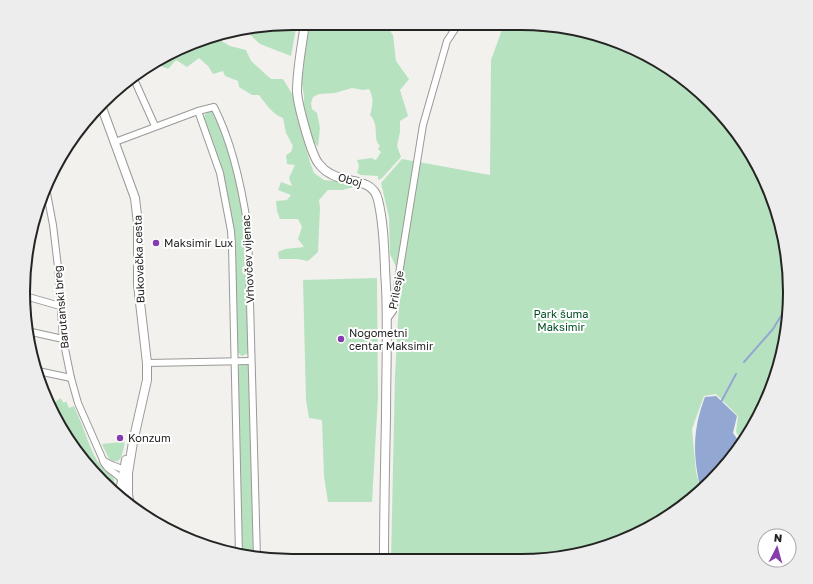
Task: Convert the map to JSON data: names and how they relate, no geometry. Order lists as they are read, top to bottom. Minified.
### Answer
{"streets":{"street":["Oboj","Bukovačka cesta","Vrhovčev vijenac","Prilesje","Barutanski breg"]},"crossings":[["Oboj","Prilesje"],["Bukovačka cesta","Vrhovčev vijenac"],["Bukovačka cesta","Barutanski breg"]],"parks":["Park šuma Maksimir"],"places":["Maksimir Lux","Nogometni centar Maksimir","Konzum"],"north":"top"}
